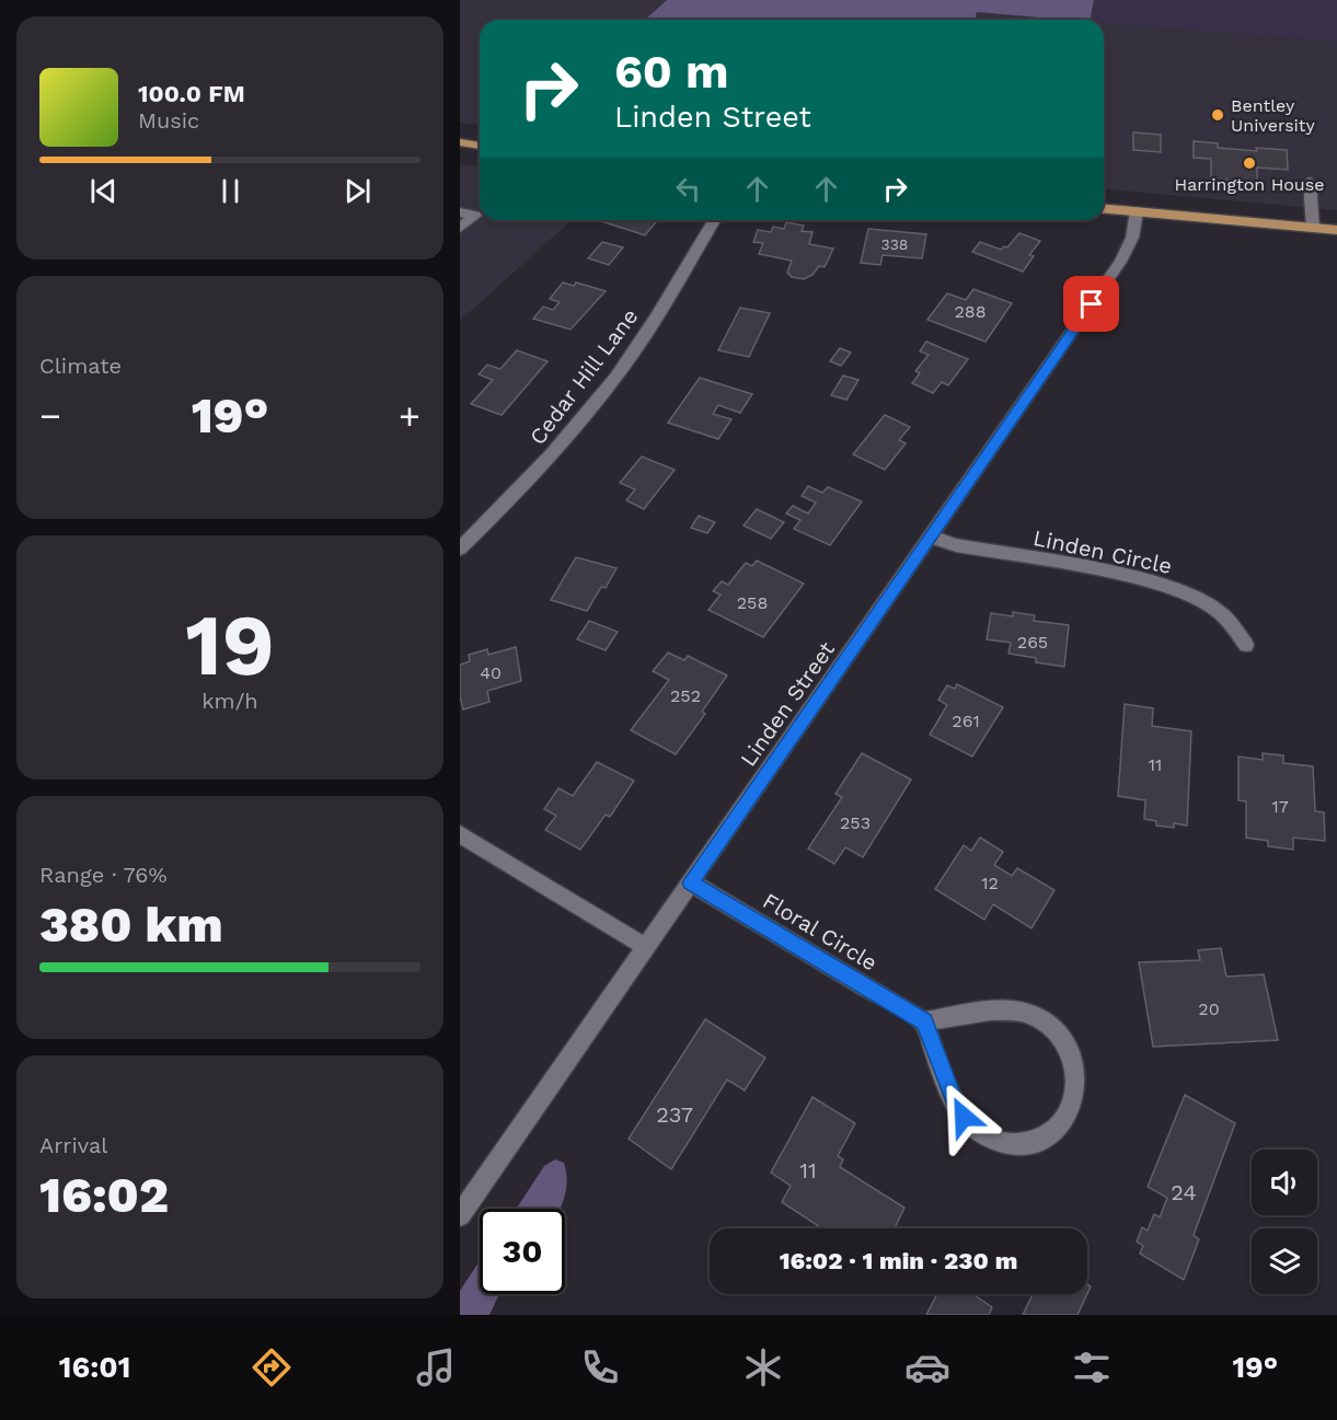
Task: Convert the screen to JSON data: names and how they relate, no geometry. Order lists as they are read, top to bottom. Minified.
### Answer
{"streets":{"street":["Cedar Hill Lane","Linden Circle","Linden Street","Floral Circle"]},"crossings":[["Linden Circle","Linden Street"],["Linden Street","Floral Circle"]],"places":["Bentley University","Harrington House"],"house_numbers":["338","288","258","265","40","252","261","11","17","253","12","20","237","11","24"],"page":{"turn":["60 m","Linden Street"],"song":["100.0 FM","Music"],"tile":["Climate",["19","km/h"],["Range · 76%","380 km"],["Arrival","16:02"]],"heat":["−","19°","+"],"limit":"30","trip":"16:02 · 1 min · 230 m","tabs":["16:01","19°"]}}
